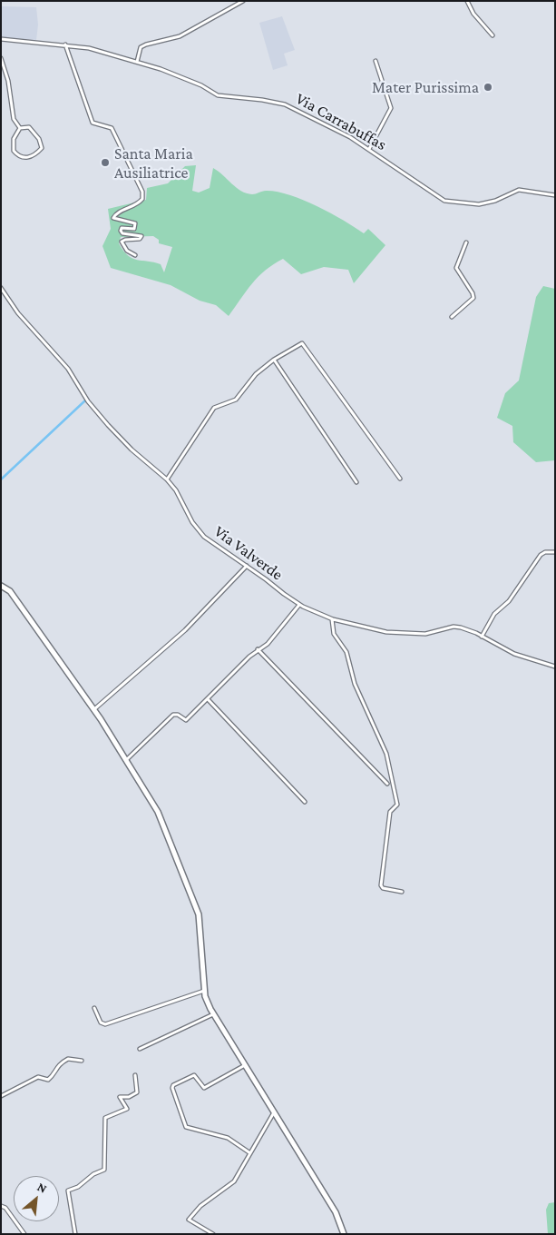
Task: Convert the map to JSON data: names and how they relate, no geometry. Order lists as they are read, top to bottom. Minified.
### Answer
{"streets":{"street":["Via Carrabuffas","Via Valverde"]},"places":["Mater Purissima","Santa Maria Ausiliatrice"],"north":"top right"}
